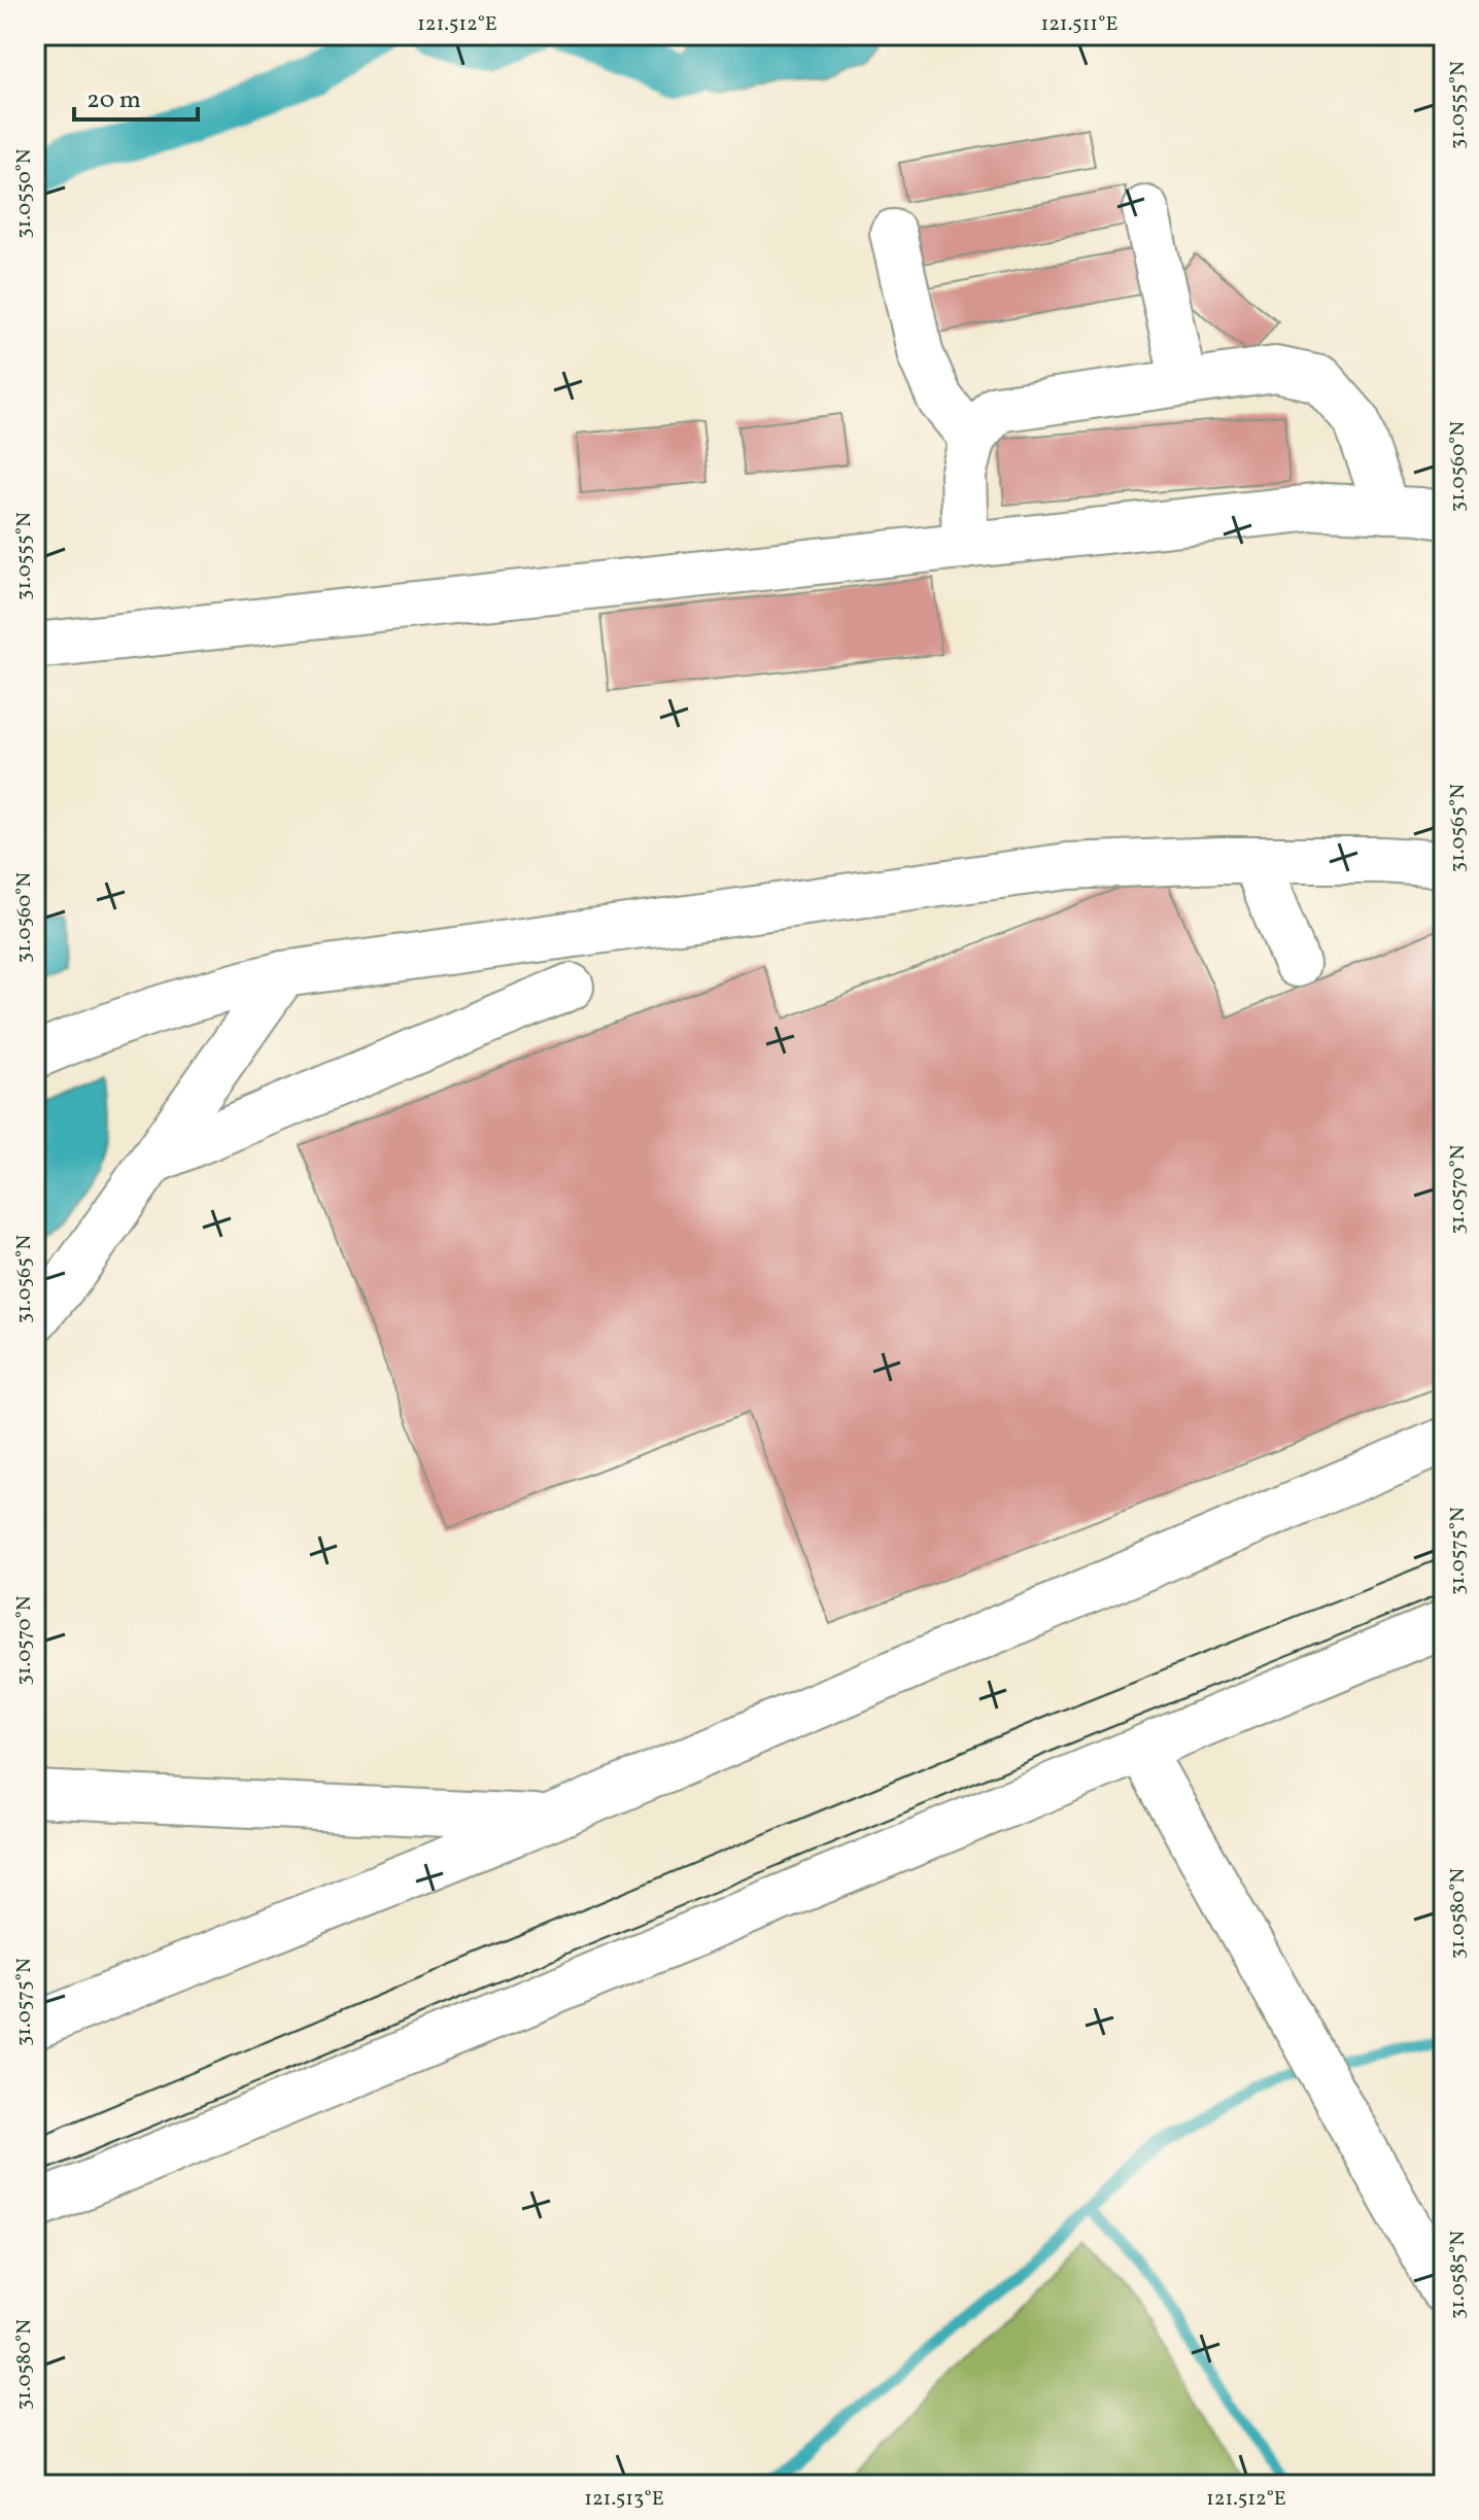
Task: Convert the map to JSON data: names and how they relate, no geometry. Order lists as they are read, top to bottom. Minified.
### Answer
{"scale_bar":"20 m","coordinates":["121.512°E","121.511°E","31.0555°N","31.0550°N","31.0560°N","31.0565°N","31.0570°N","31.0575°N","31.0580°N","31.0585°N","121.513°E"]}
